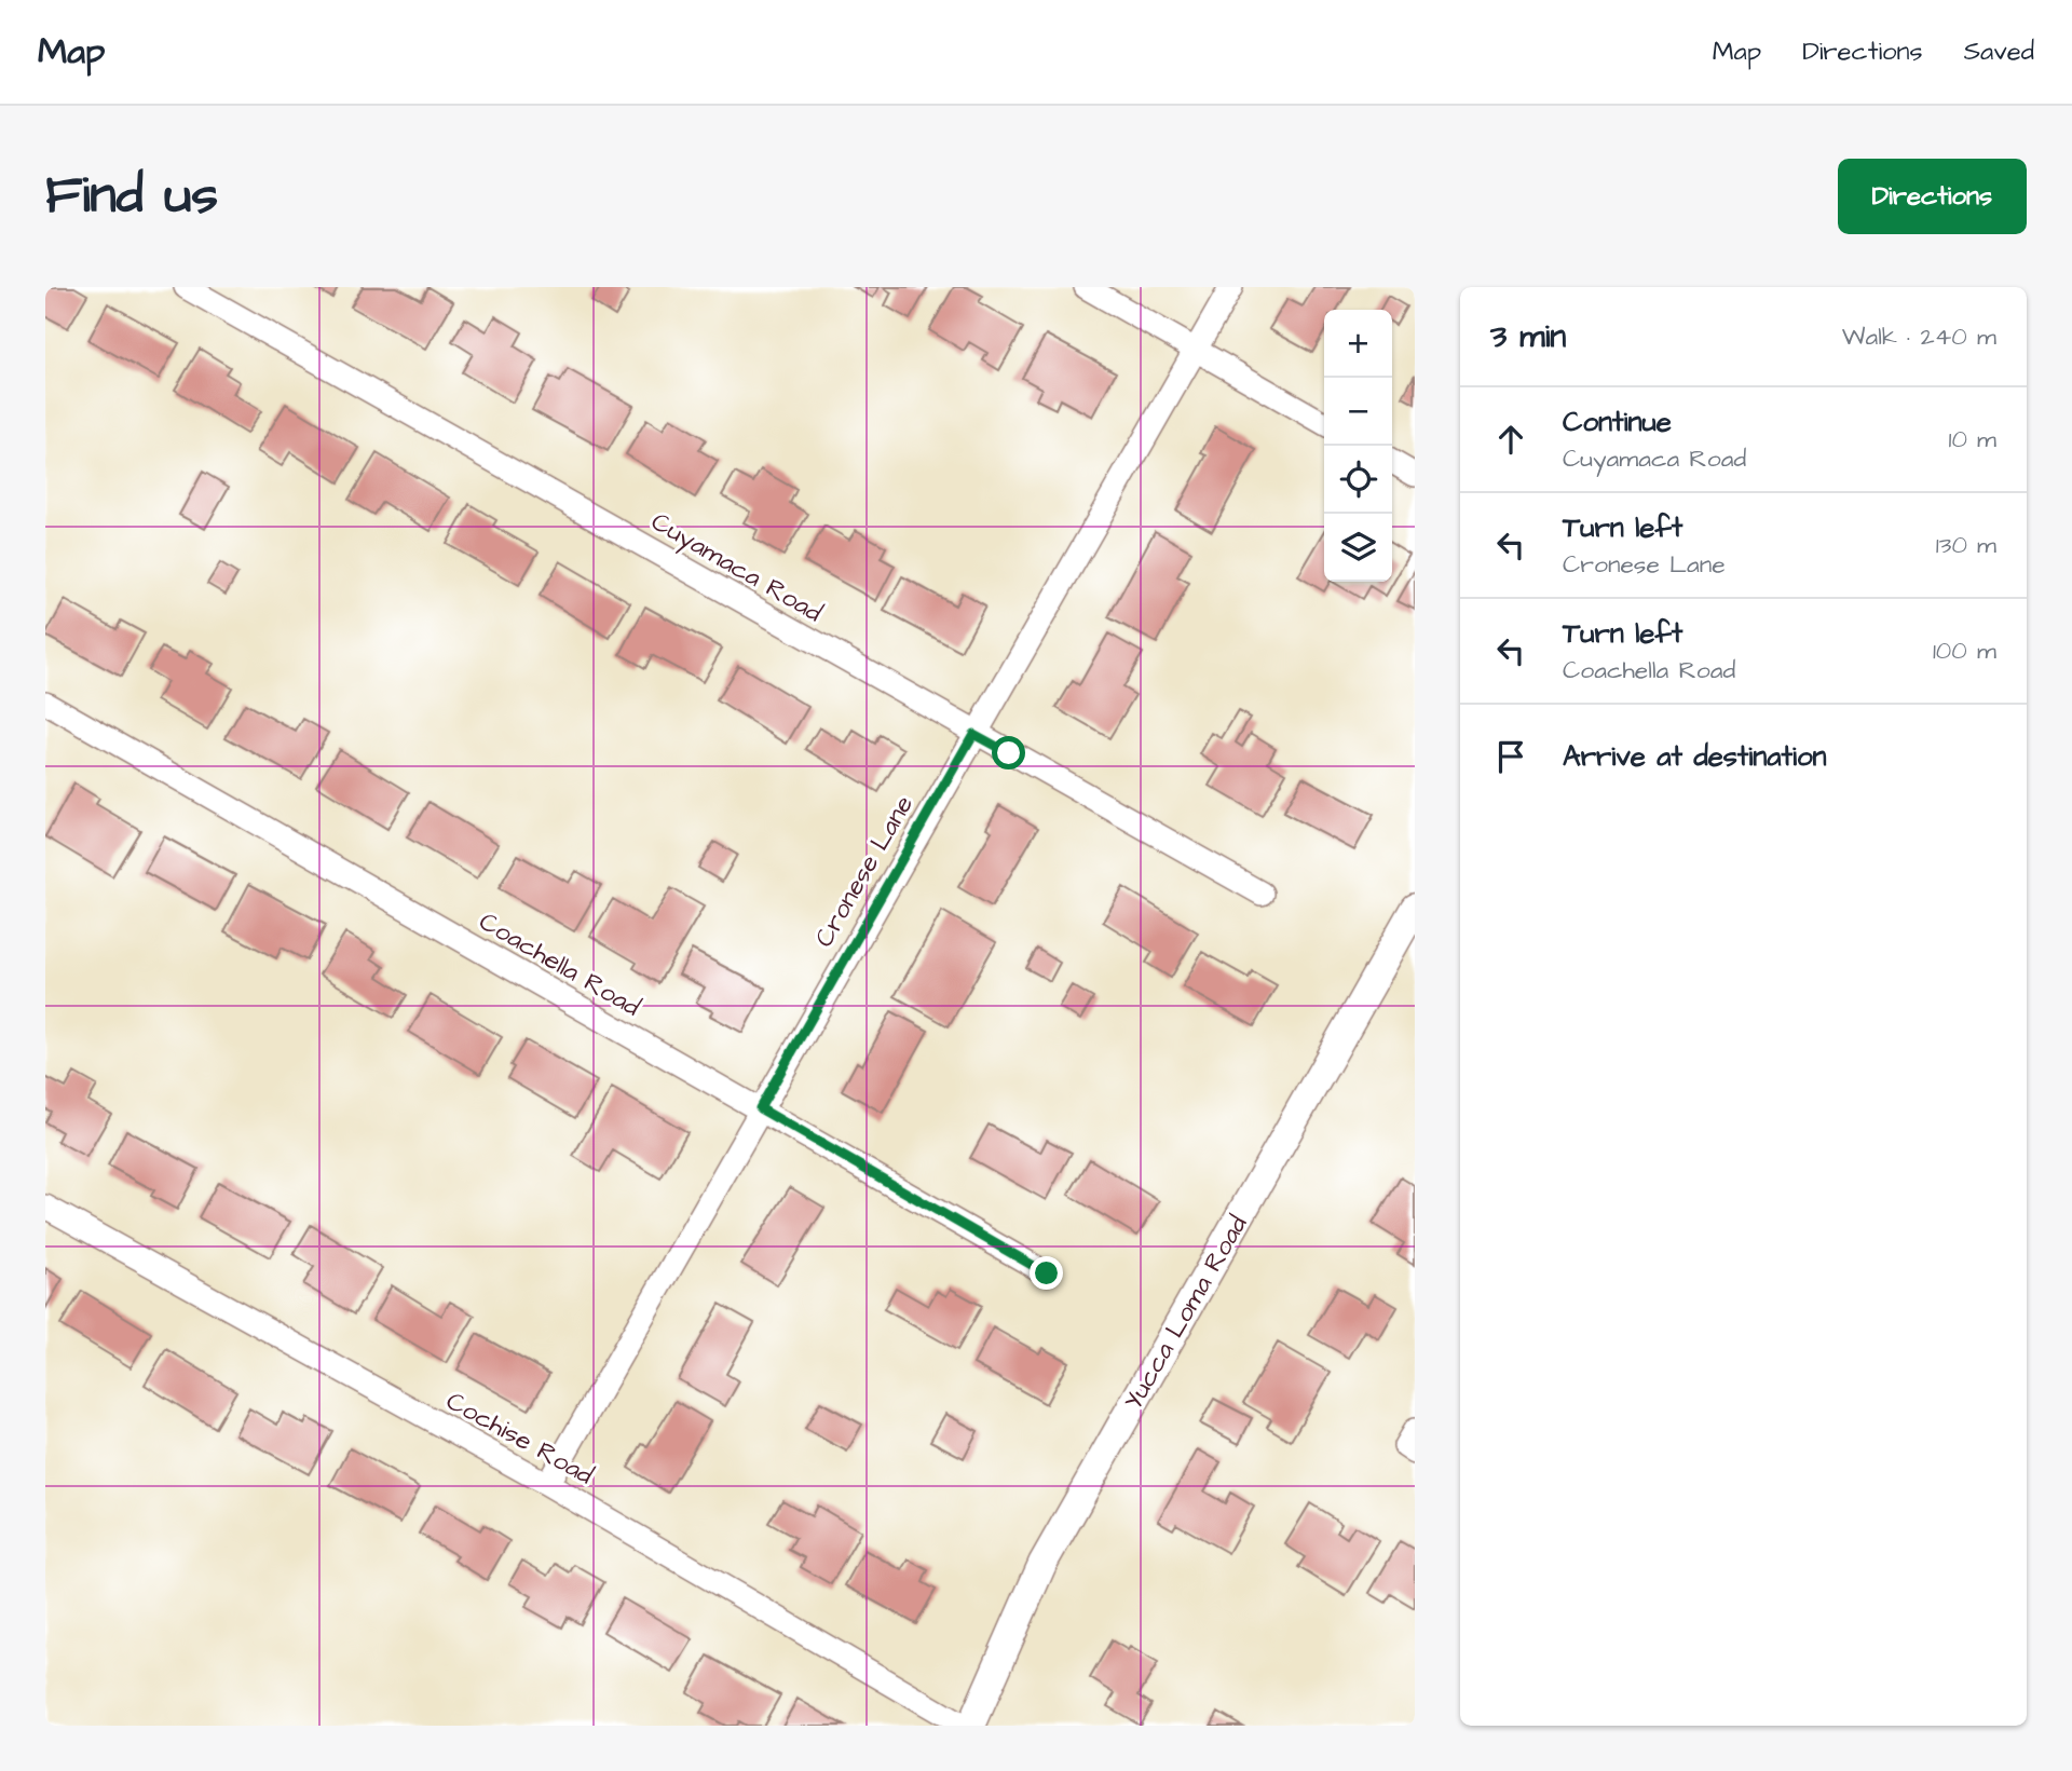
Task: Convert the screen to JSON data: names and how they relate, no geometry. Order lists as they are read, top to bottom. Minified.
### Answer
{"streets":{"main road":["Yucca Loma Road"],"street":["Cuyamaca Road","Cronese Lane","Coachella Road","Cochise Road"]},"crossings":[["Cuyamaca Road","Cronese Lane"],["Cronese Lane","Coachella Road"],["Cronese Lane","Cochise Road"]],"page":{"header":"Map","nav":["Map","Directions","Saved"],"buttons":"Directions","title":"Find us","heading":["3 min","Walk · 240 m"],"map_buttons":["+","−"],"list":[["Continue","Cuyamaca Road","10 m"],["Turn left","Cronese Lane","130 m"],["Turn left","Coachella Road","100 m"],"Arrive at destination"]}}
